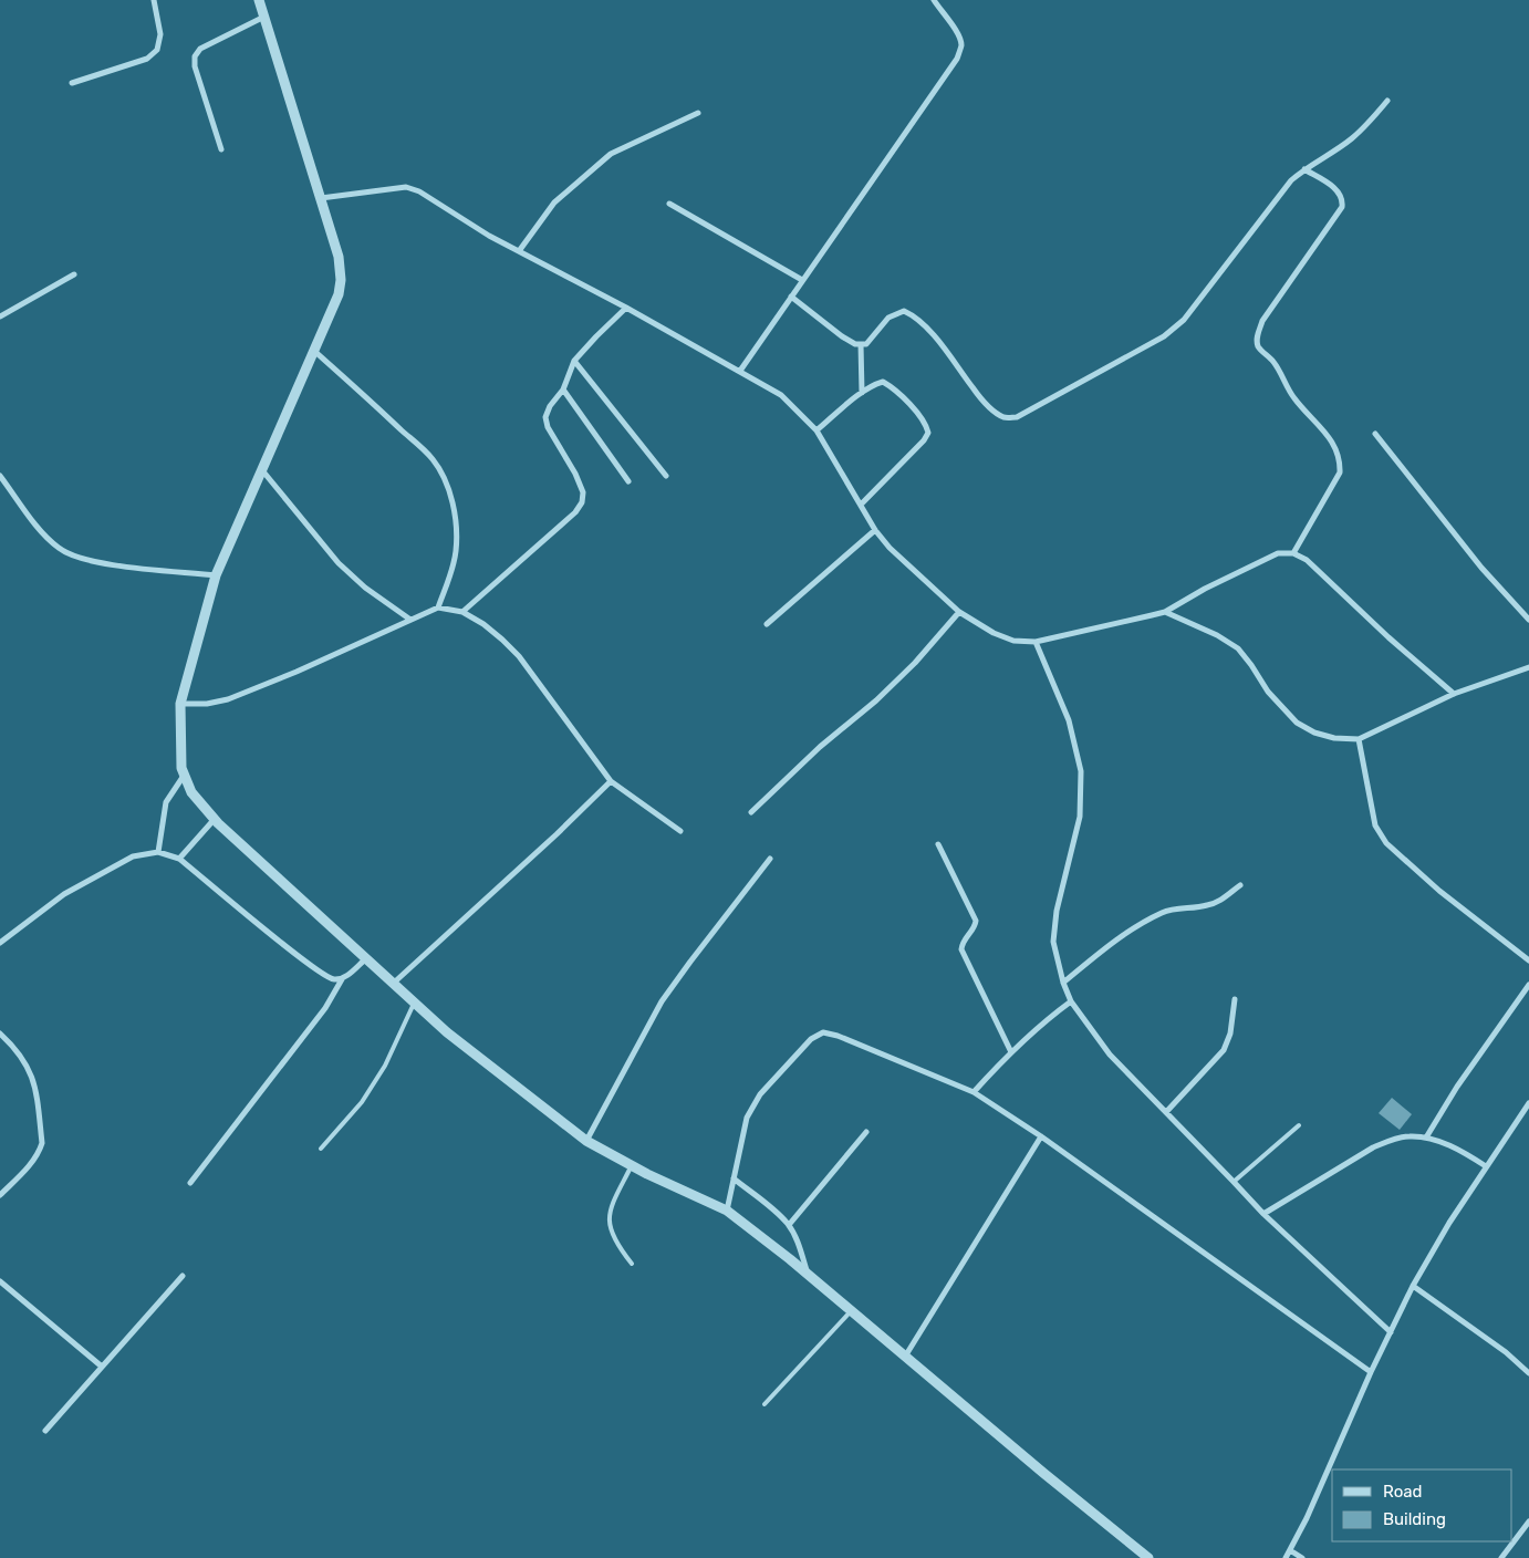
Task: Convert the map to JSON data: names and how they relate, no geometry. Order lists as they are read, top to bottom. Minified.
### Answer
{"legend":["Road","Building"]}
